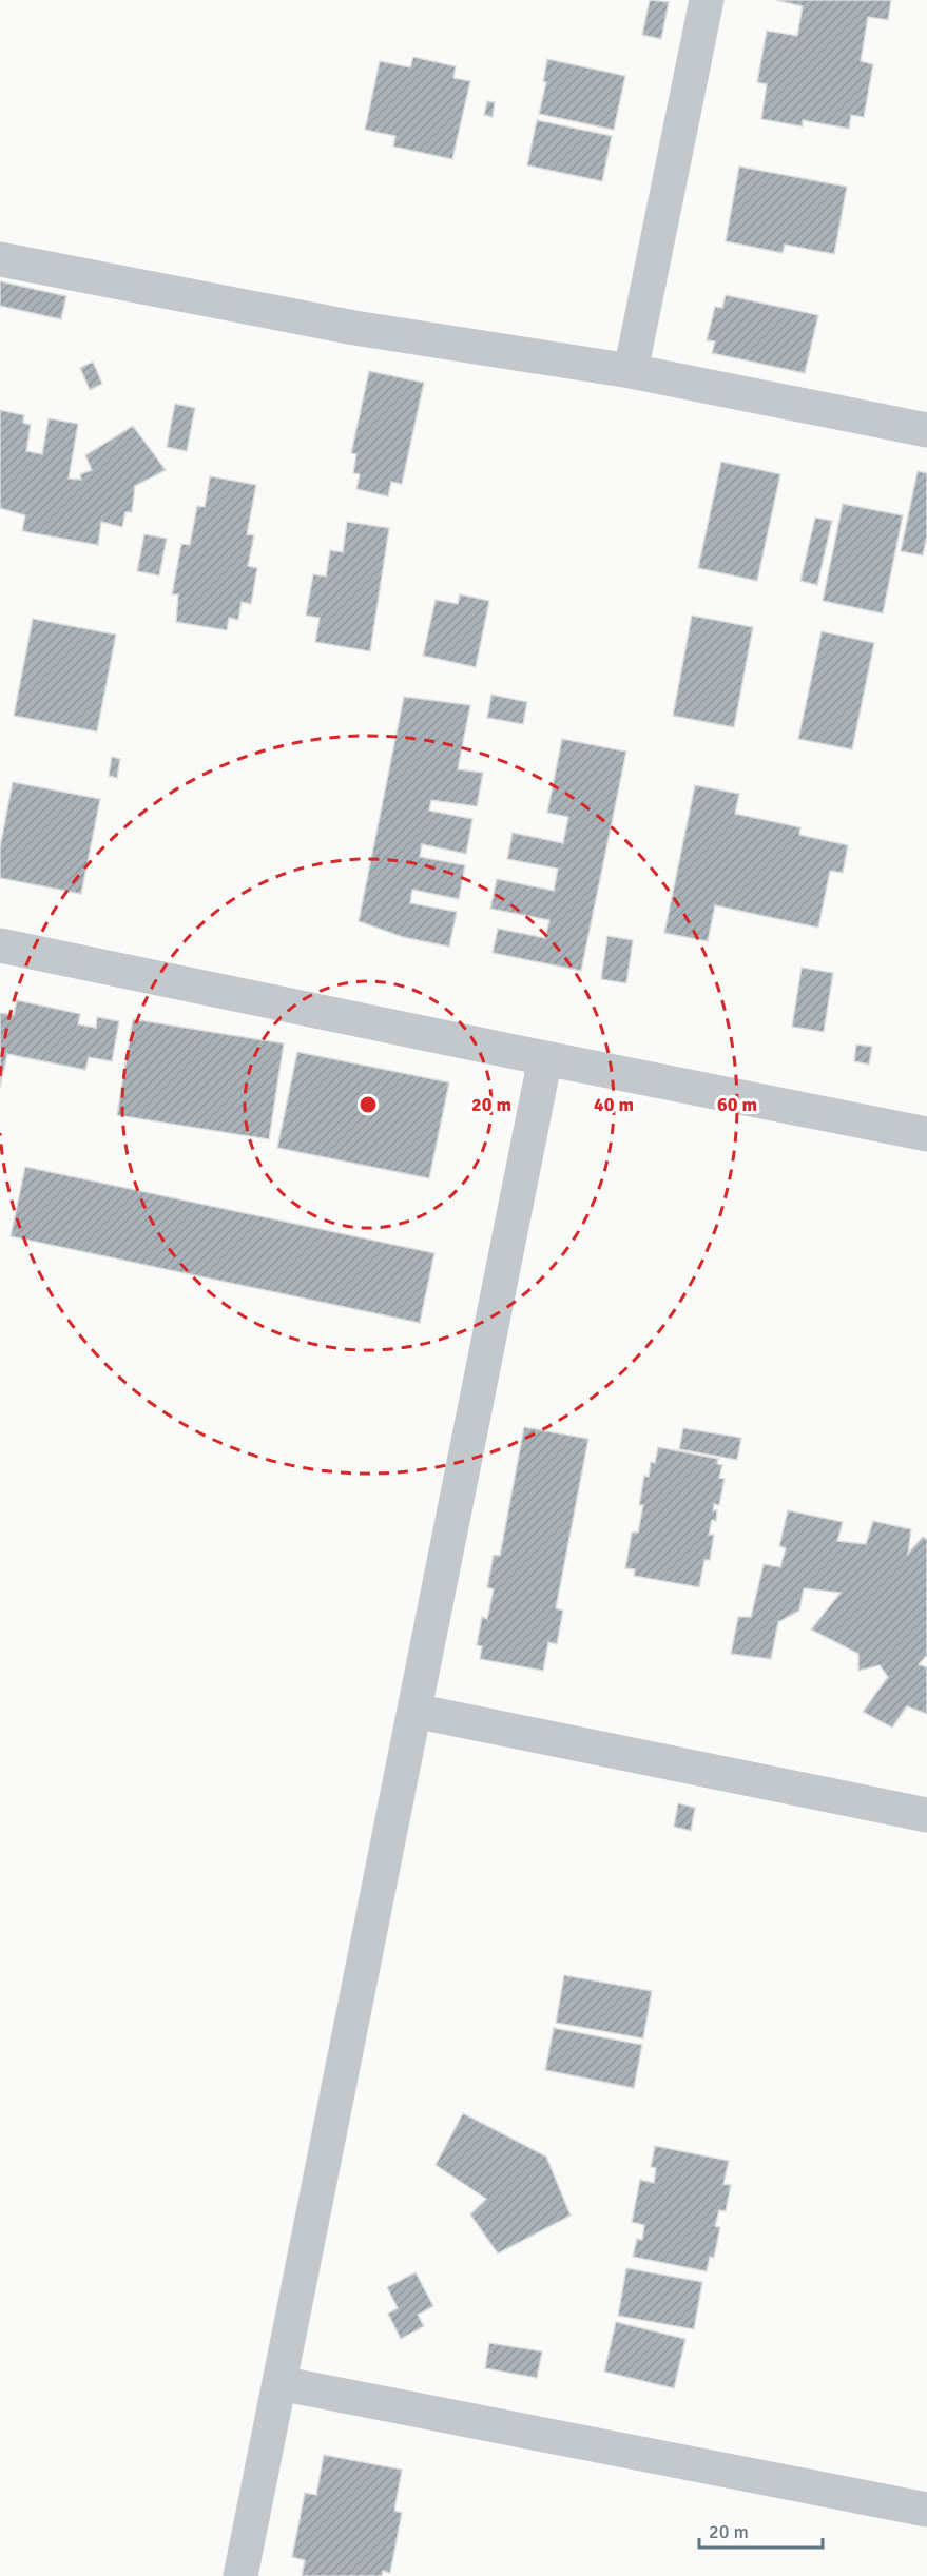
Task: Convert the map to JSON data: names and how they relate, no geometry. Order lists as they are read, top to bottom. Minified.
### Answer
{"scale_bar":"20 m","rings":["20 m","40 m","60 m"]}
